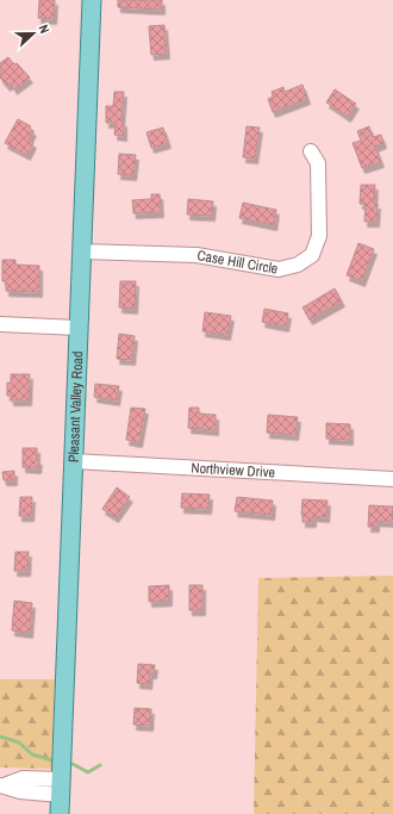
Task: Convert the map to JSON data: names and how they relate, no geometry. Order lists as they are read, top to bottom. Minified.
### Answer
{"streets":{"main road":["Pleasant Valley Road"],"street":["Case Hill Circle","Northview Drive"]},"crossings":[["Case Hill Circle","Pleasant Valley Road"],["Pleasant Valley Road","Northview Drive"]],"north":"right"}
